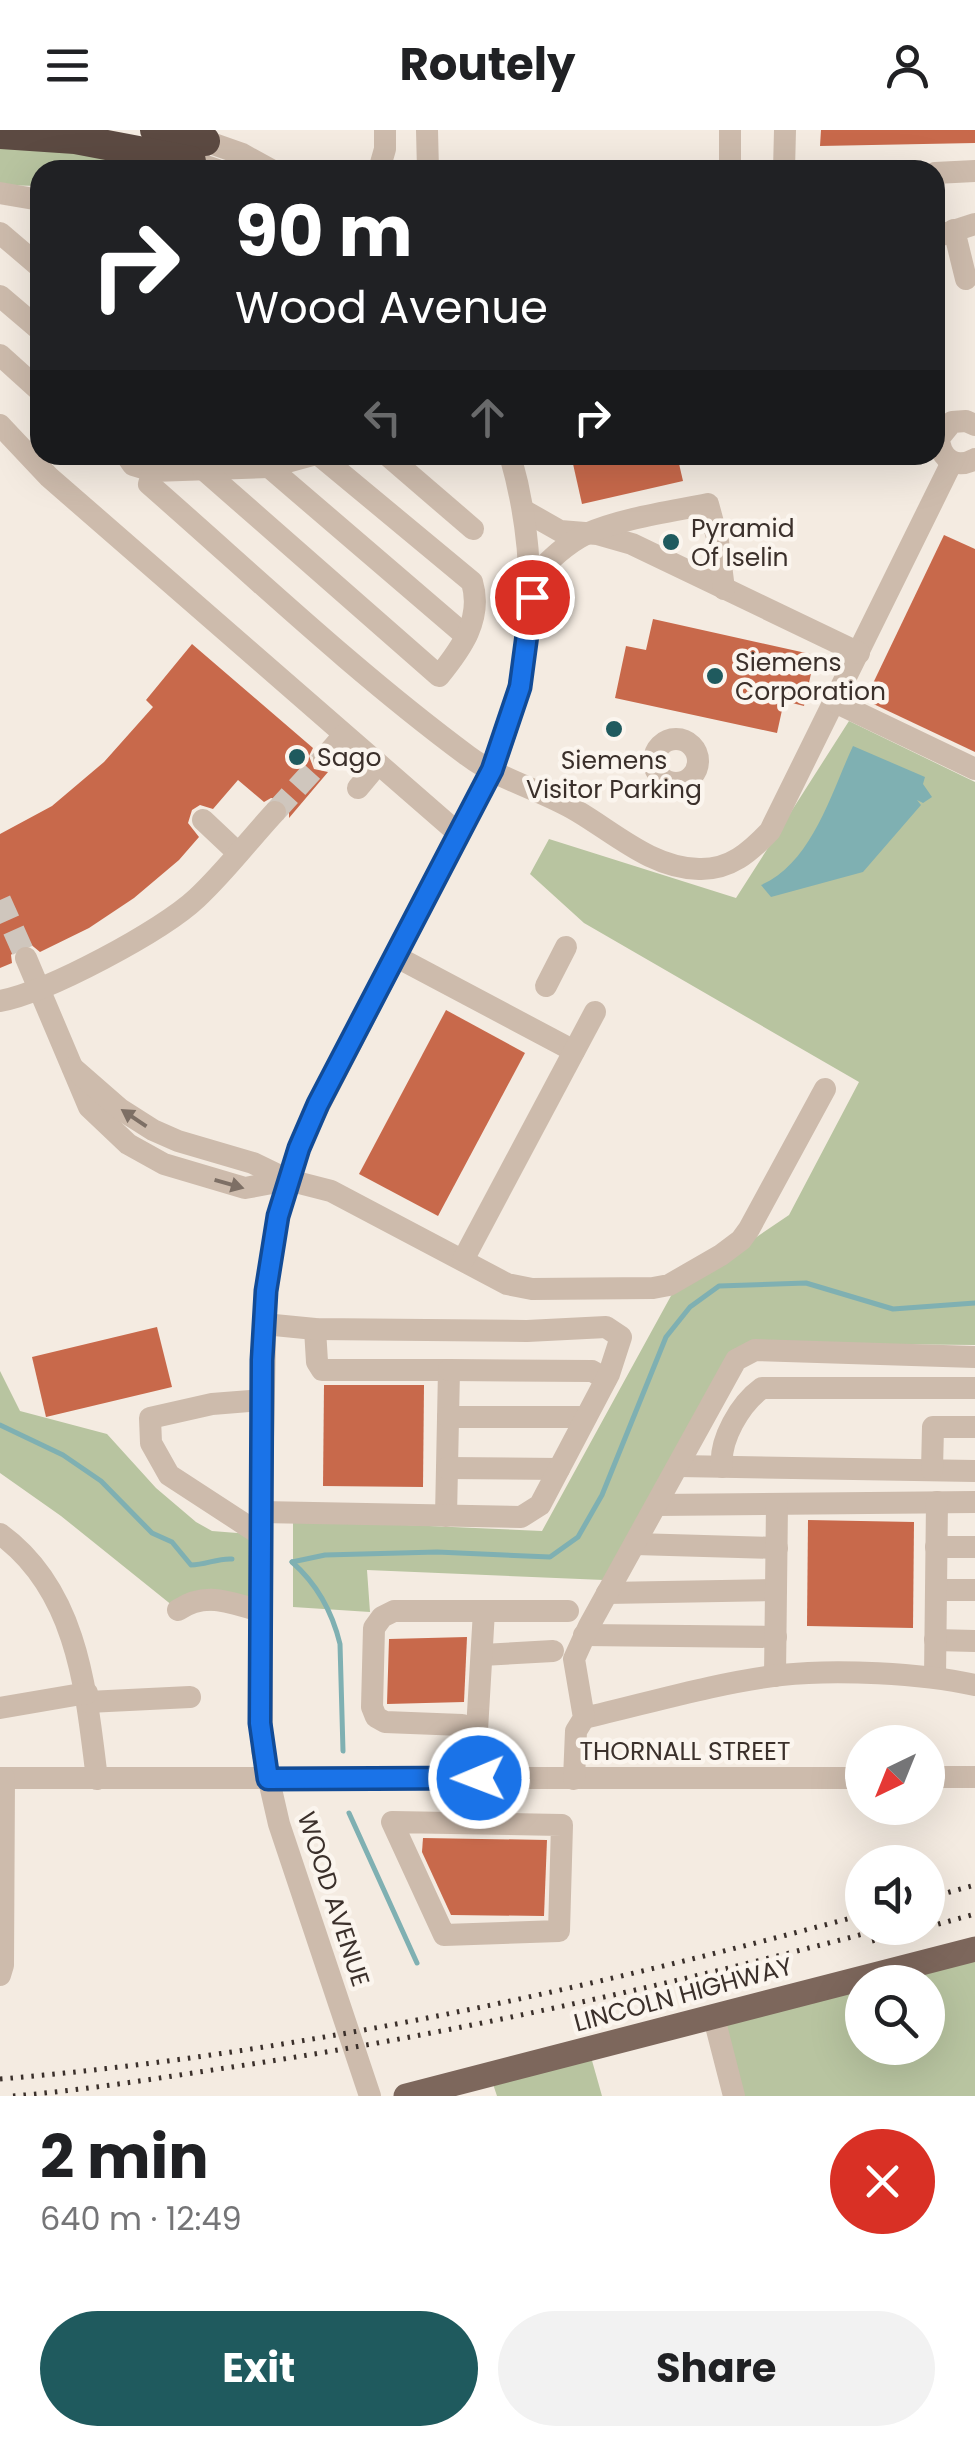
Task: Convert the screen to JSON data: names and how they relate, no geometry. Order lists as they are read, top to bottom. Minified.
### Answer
{"streets":{"main road":["LINCOLN HIGHWAY"],"street":["THORNALL STREET","WOOD AVENUE"]},"crossings":[["THORNALL STREET","WOOD AVENUE"]],"places":["Pyramid Of Iselin","Siemens Corporation","Siemens Visitor Parking","Sago"],"north":"bottom left","page":{"header":"Routely","turn":["90 m","Wood Avenue"],"heading":["2 min","640 m · 12:49"],"buttons":["Exit","Share"]}}
